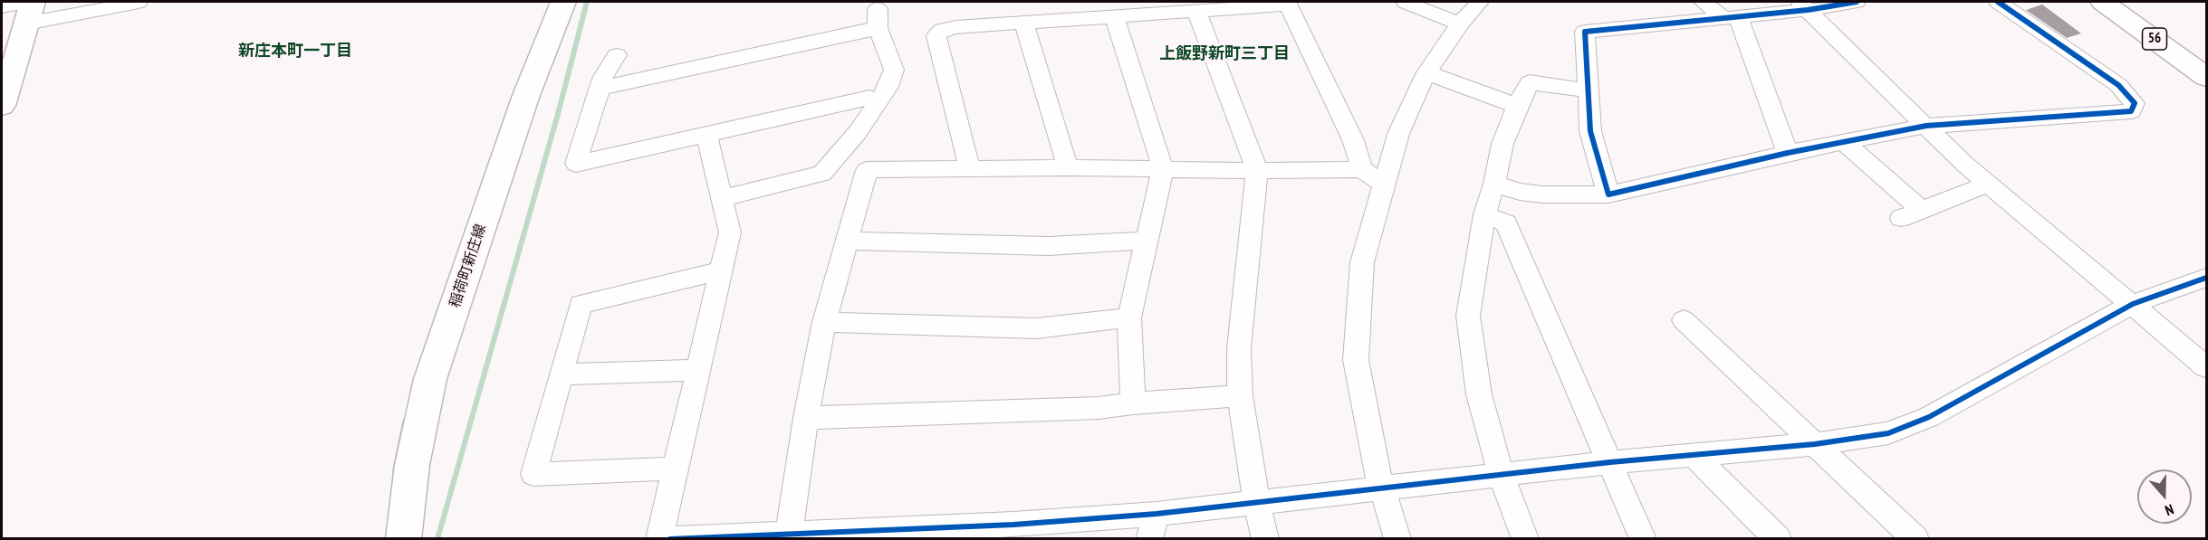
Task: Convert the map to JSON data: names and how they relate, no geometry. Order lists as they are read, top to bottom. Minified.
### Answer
{"streets":{"main road":["56","稲荷町新庄線"]},"districts":["新庄本町一丁目","上飯野新町三丁目"],"north":"bottom"}
